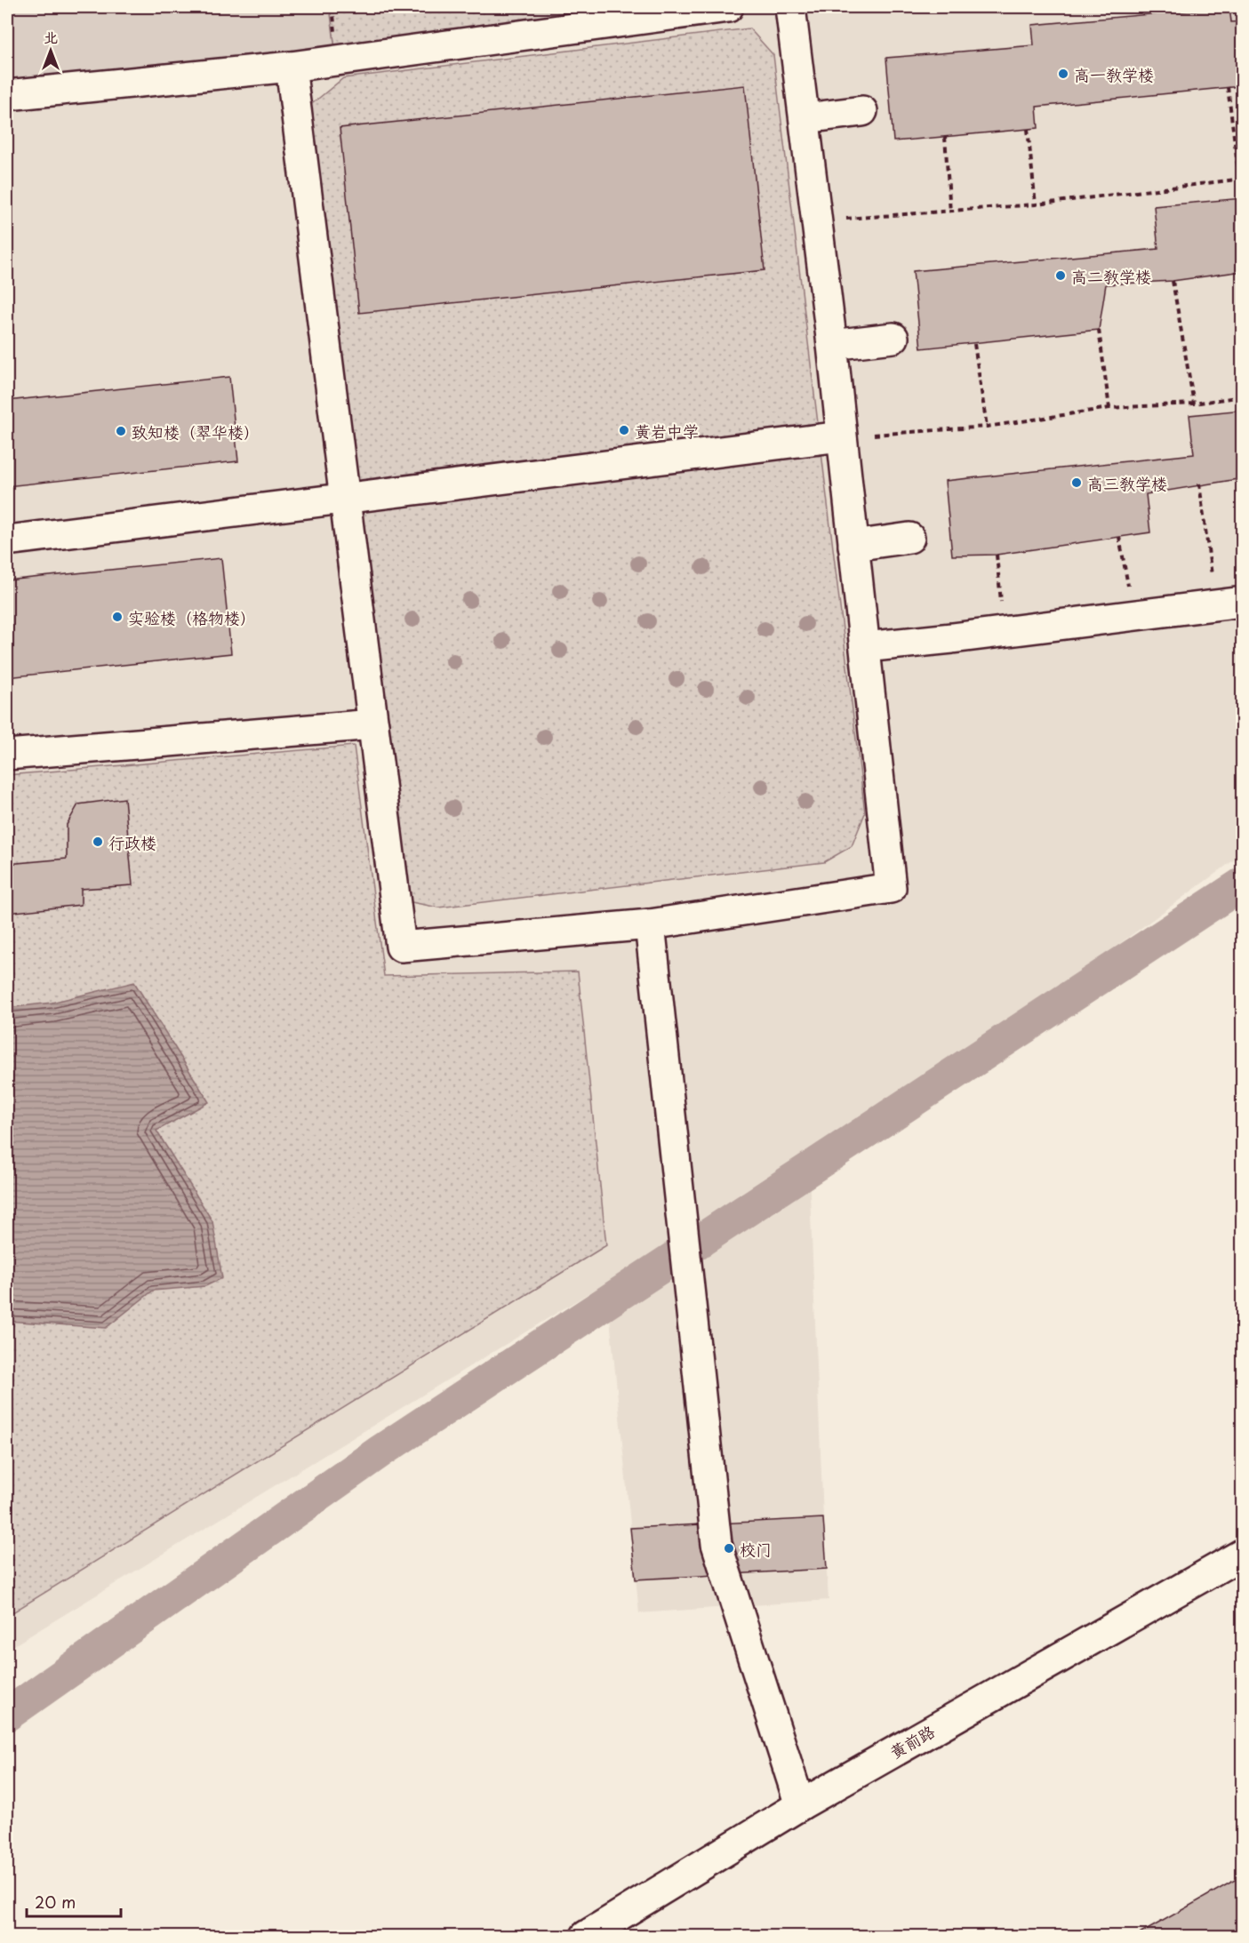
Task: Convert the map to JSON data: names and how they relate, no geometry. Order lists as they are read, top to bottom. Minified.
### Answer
{"streets":{"street":["黄前路"]},"places":["高一教学楼","高二教学楼","黄岩中学","致知楼（翠华楼）","高三教学楼","实验楼（格物楼）","行政楼","校门"],"scale_bar":"20 m","north":"top"}
